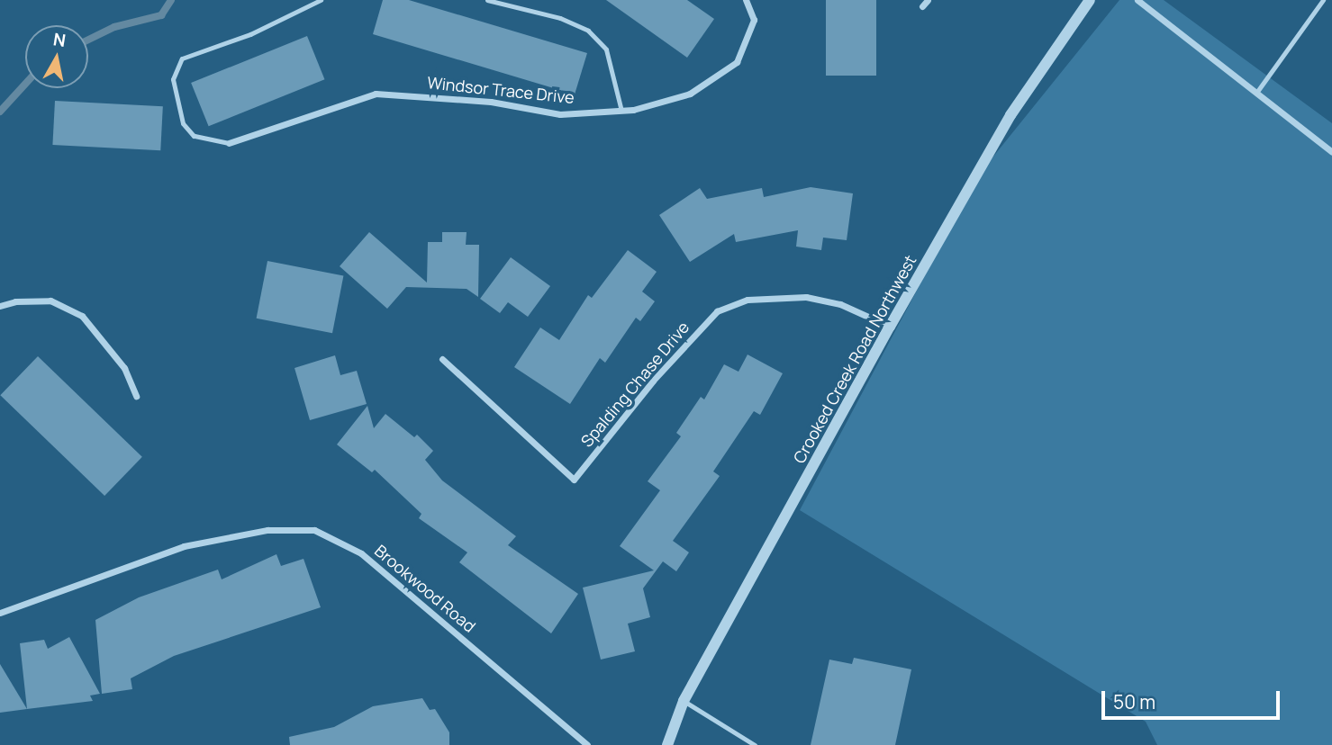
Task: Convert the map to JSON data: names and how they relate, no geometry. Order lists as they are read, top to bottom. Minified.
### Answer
{"streets":{"street":["Windsor Trace Drive","Crooked Creek Road Northwest","Spalding Chase Drive","Brookwood Road"]},"crossings":[["Crooked Creek Road Northwest","Spalding Chase Drive"]],"scale_bar":"50 m","north":"top"}
